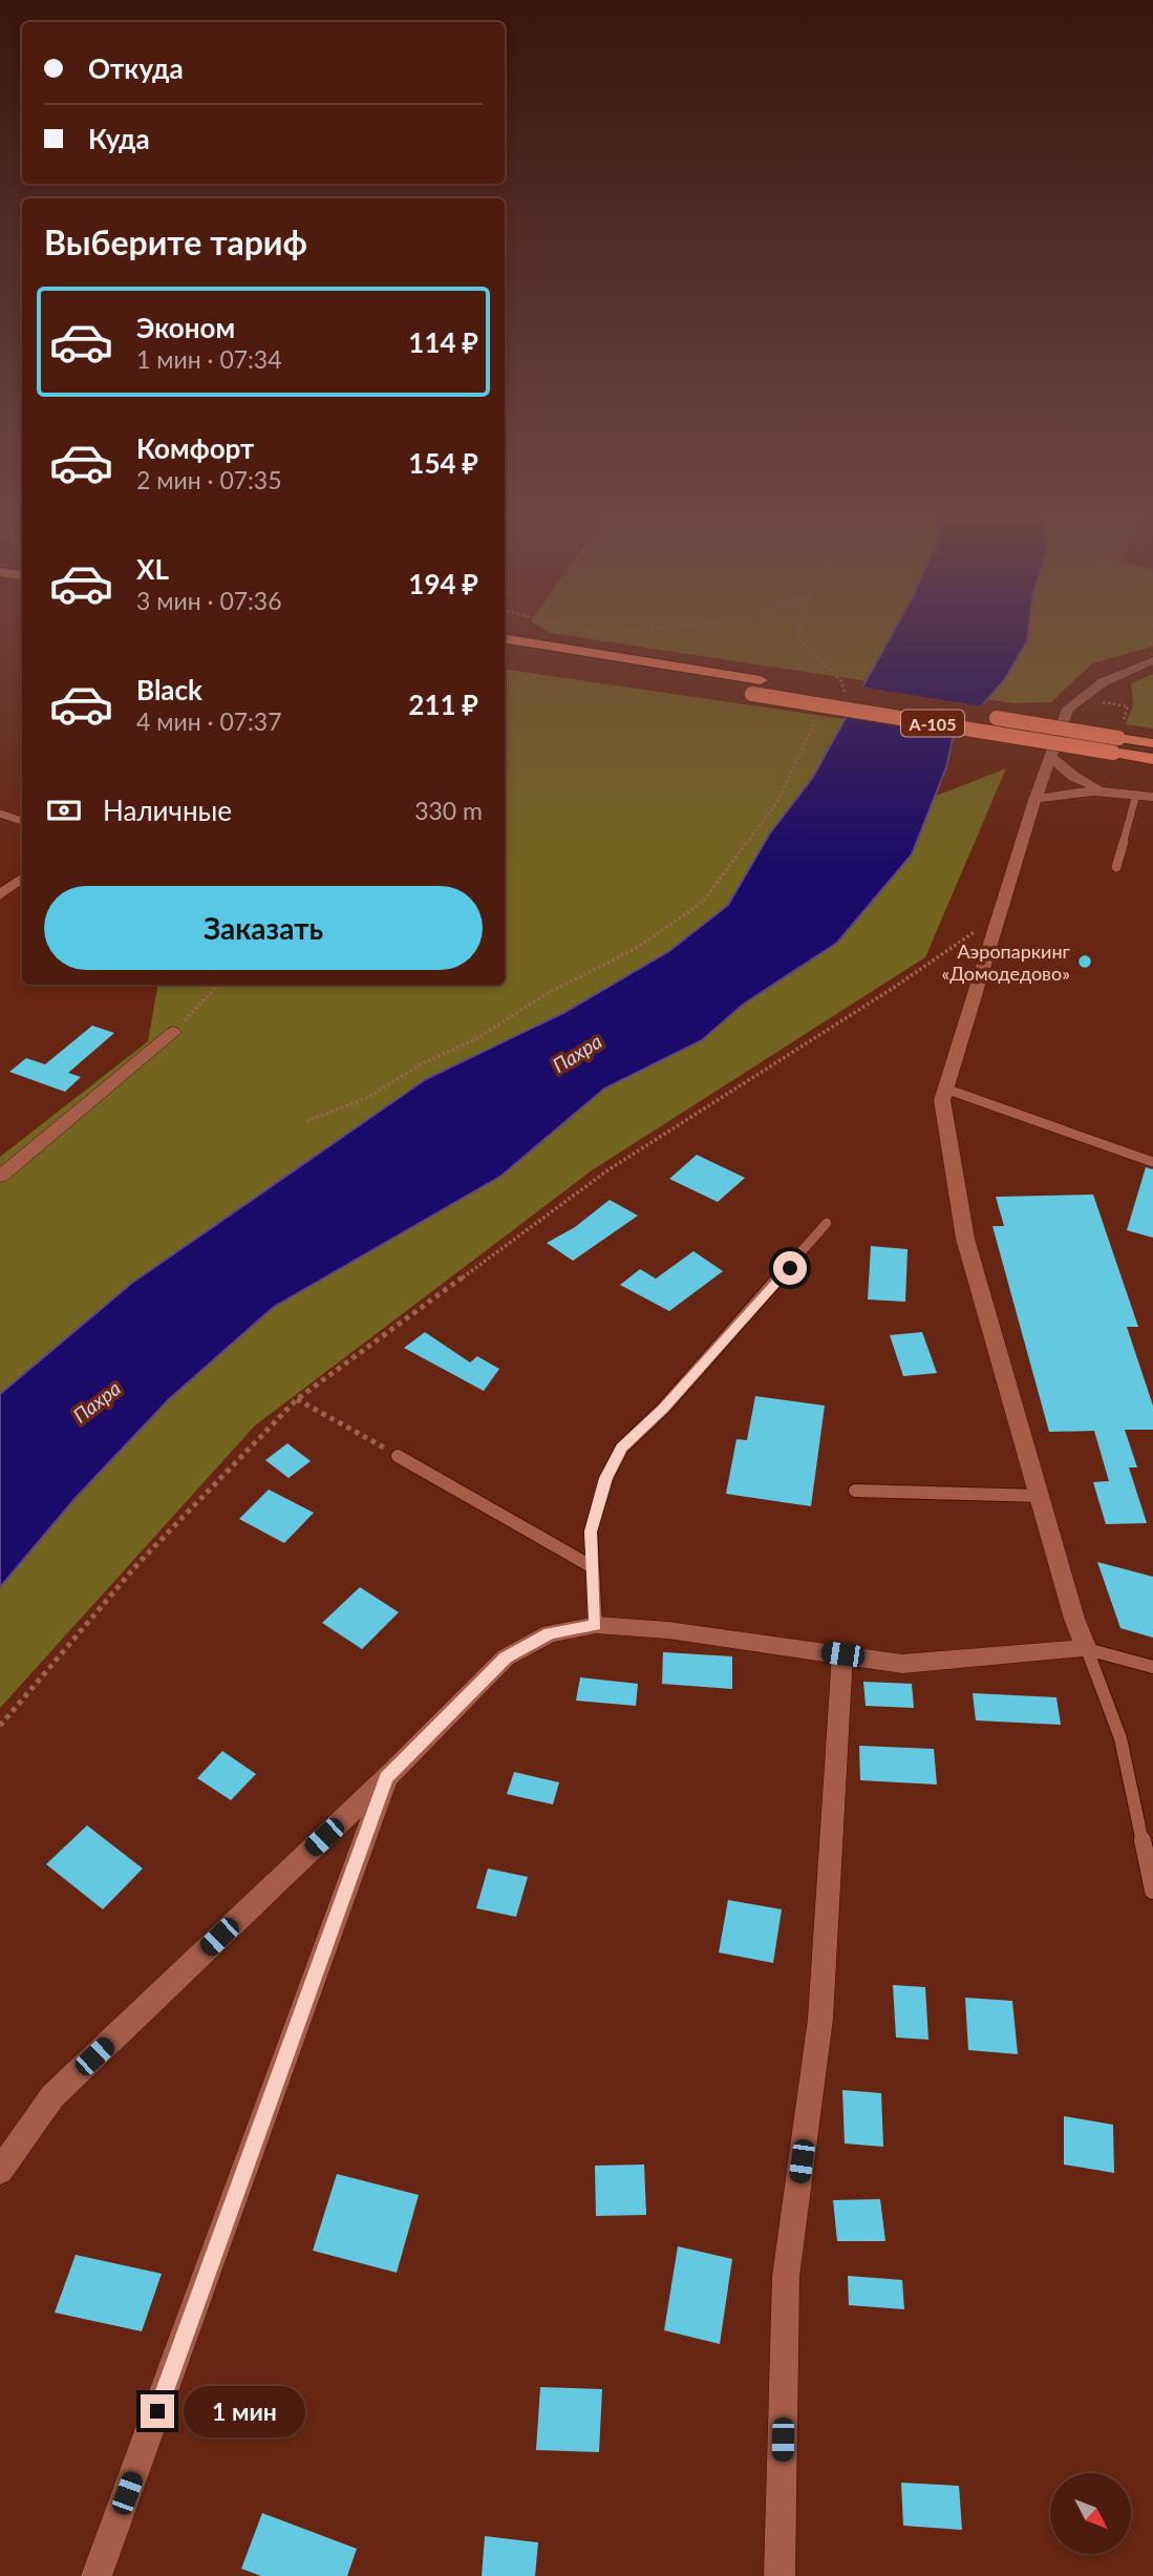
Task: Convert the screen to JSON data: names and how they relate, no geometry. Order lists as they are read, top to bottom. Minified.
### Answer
{"streets":{"highway":["А-105"]},"water":["Пахра"],"places":["Аэропаркинг «Домодедово»"],"north":"bottom right","page":{"banner":["Откуда","Куда"],"heading":"Выберите тариф","list":[{"name":"Эконом","note":"1 мин · 07:34","value":"114 ₽"},{"name":"Комфорт","note":"2 мин · 07:35","value":"154 ₽"},{"name":"XL","note":"3 мин · 07:36","value":"194 ₽"},{"name":"Black","note":"4 мин · 07:37","value":"211 ₽"}],"pay":["Наличные","330 m"],"buttons":"Заказать","bubble":"1 мин"}}
